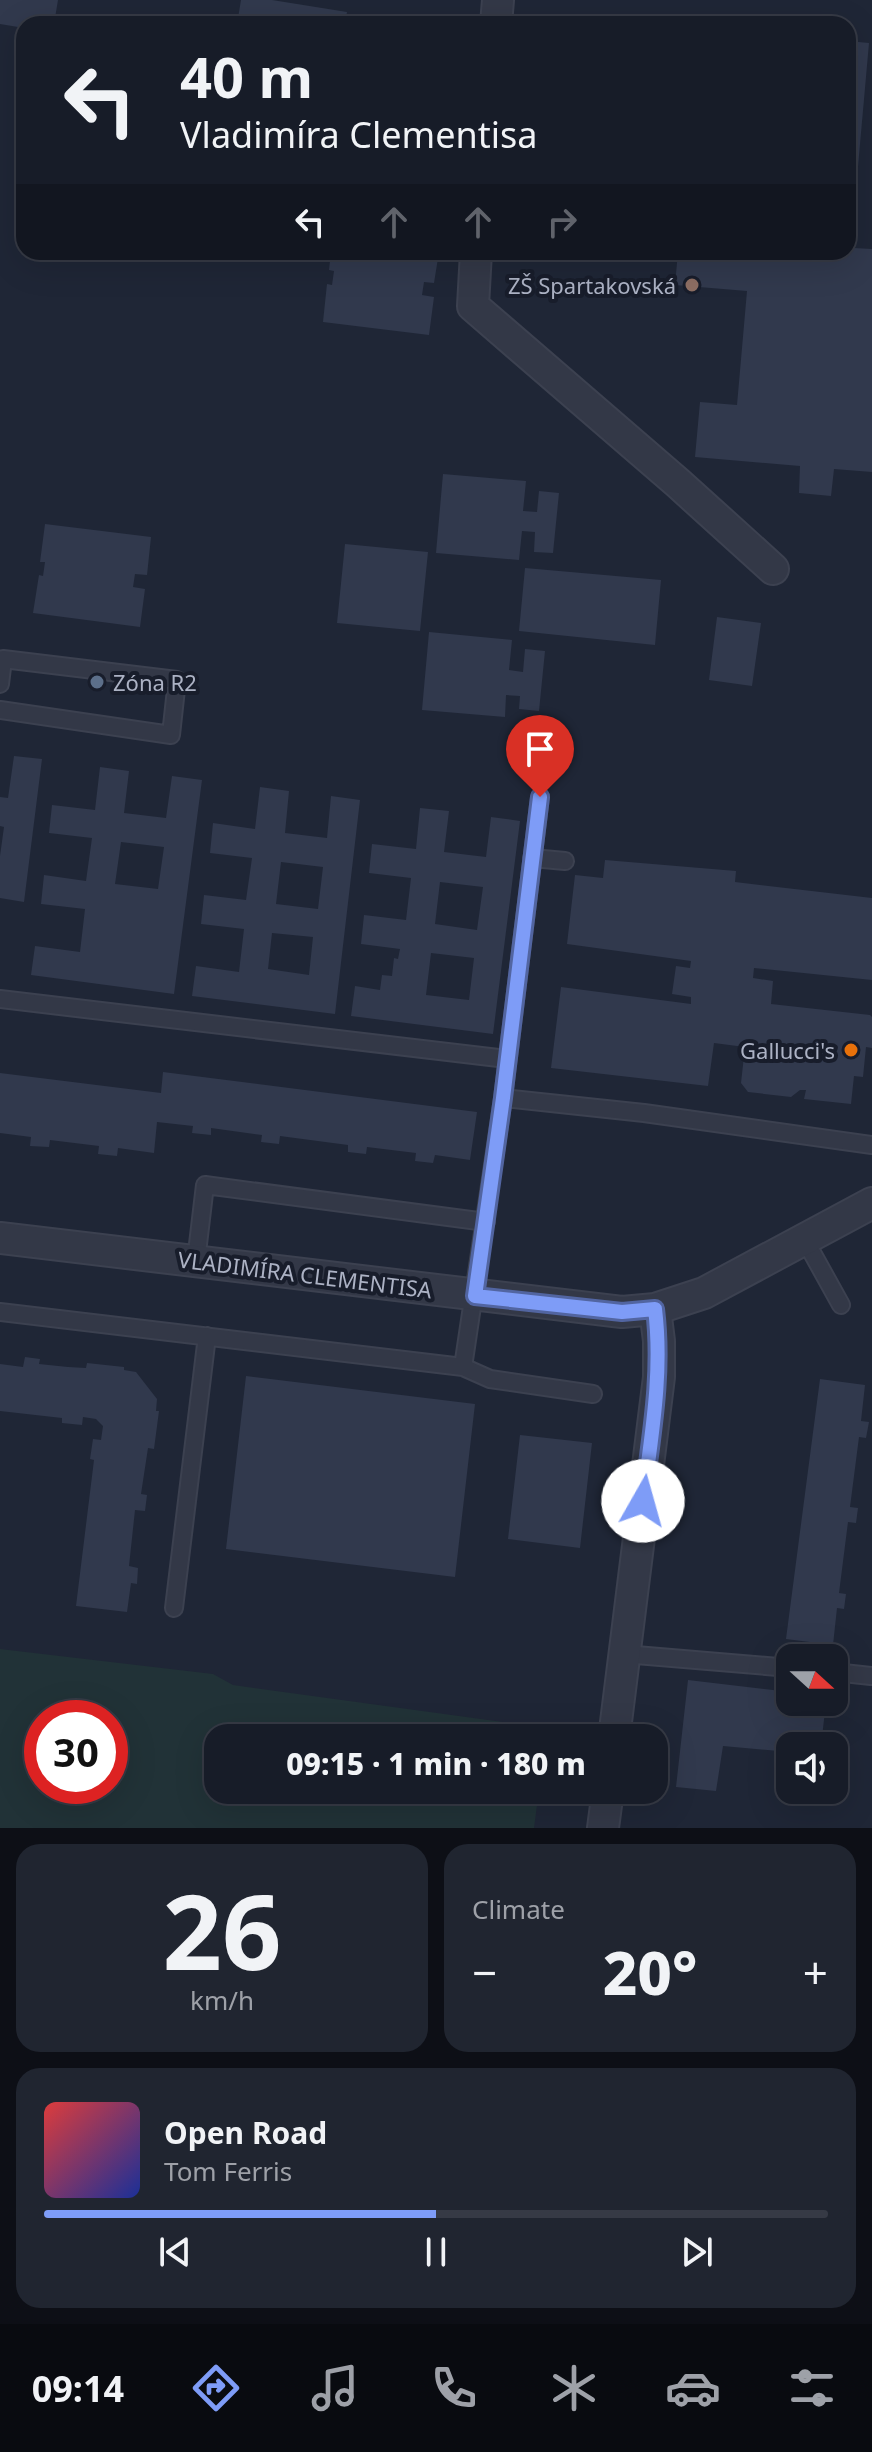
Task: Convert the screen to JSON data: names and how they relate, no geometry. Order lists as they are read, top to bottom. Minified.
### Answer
{"streets":{"street":["VLADIMÍRA CLEMENTISA"]},"places":["ZŠ Spartakovská","Zóna R2","Gallucci's"],"north":"right","page":{"turn":["40 m","Vladimíra Clementisa"],"limit":"30","trip":"09:15 · 1 min · 180 m","tile":[["26","km/h"],"Climate"],"heat":["−","20°","+"],"song":["Open Road","Tom Ferris"],"tabs":"09:14"}}
